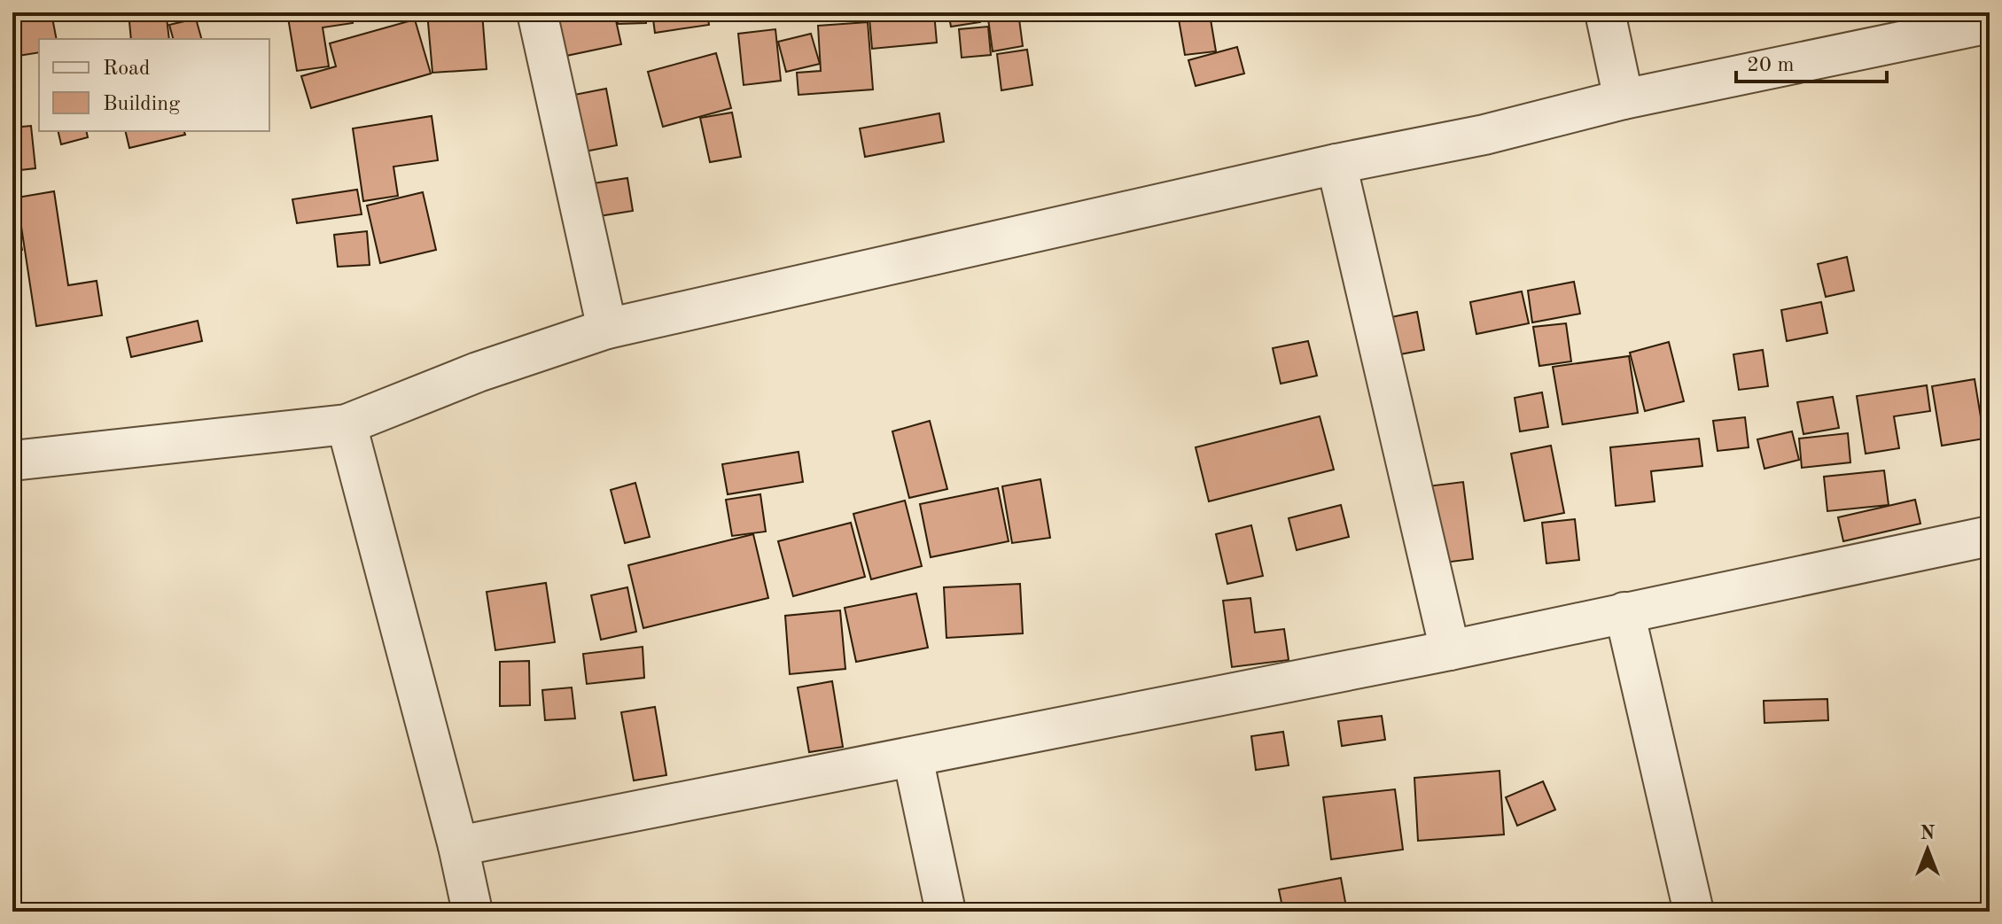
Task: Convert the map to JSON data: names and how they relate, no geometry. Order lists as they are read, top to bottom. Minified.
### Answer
{"legend":["Road","Building"],"scale_bar":"20 m","north":"top"}
